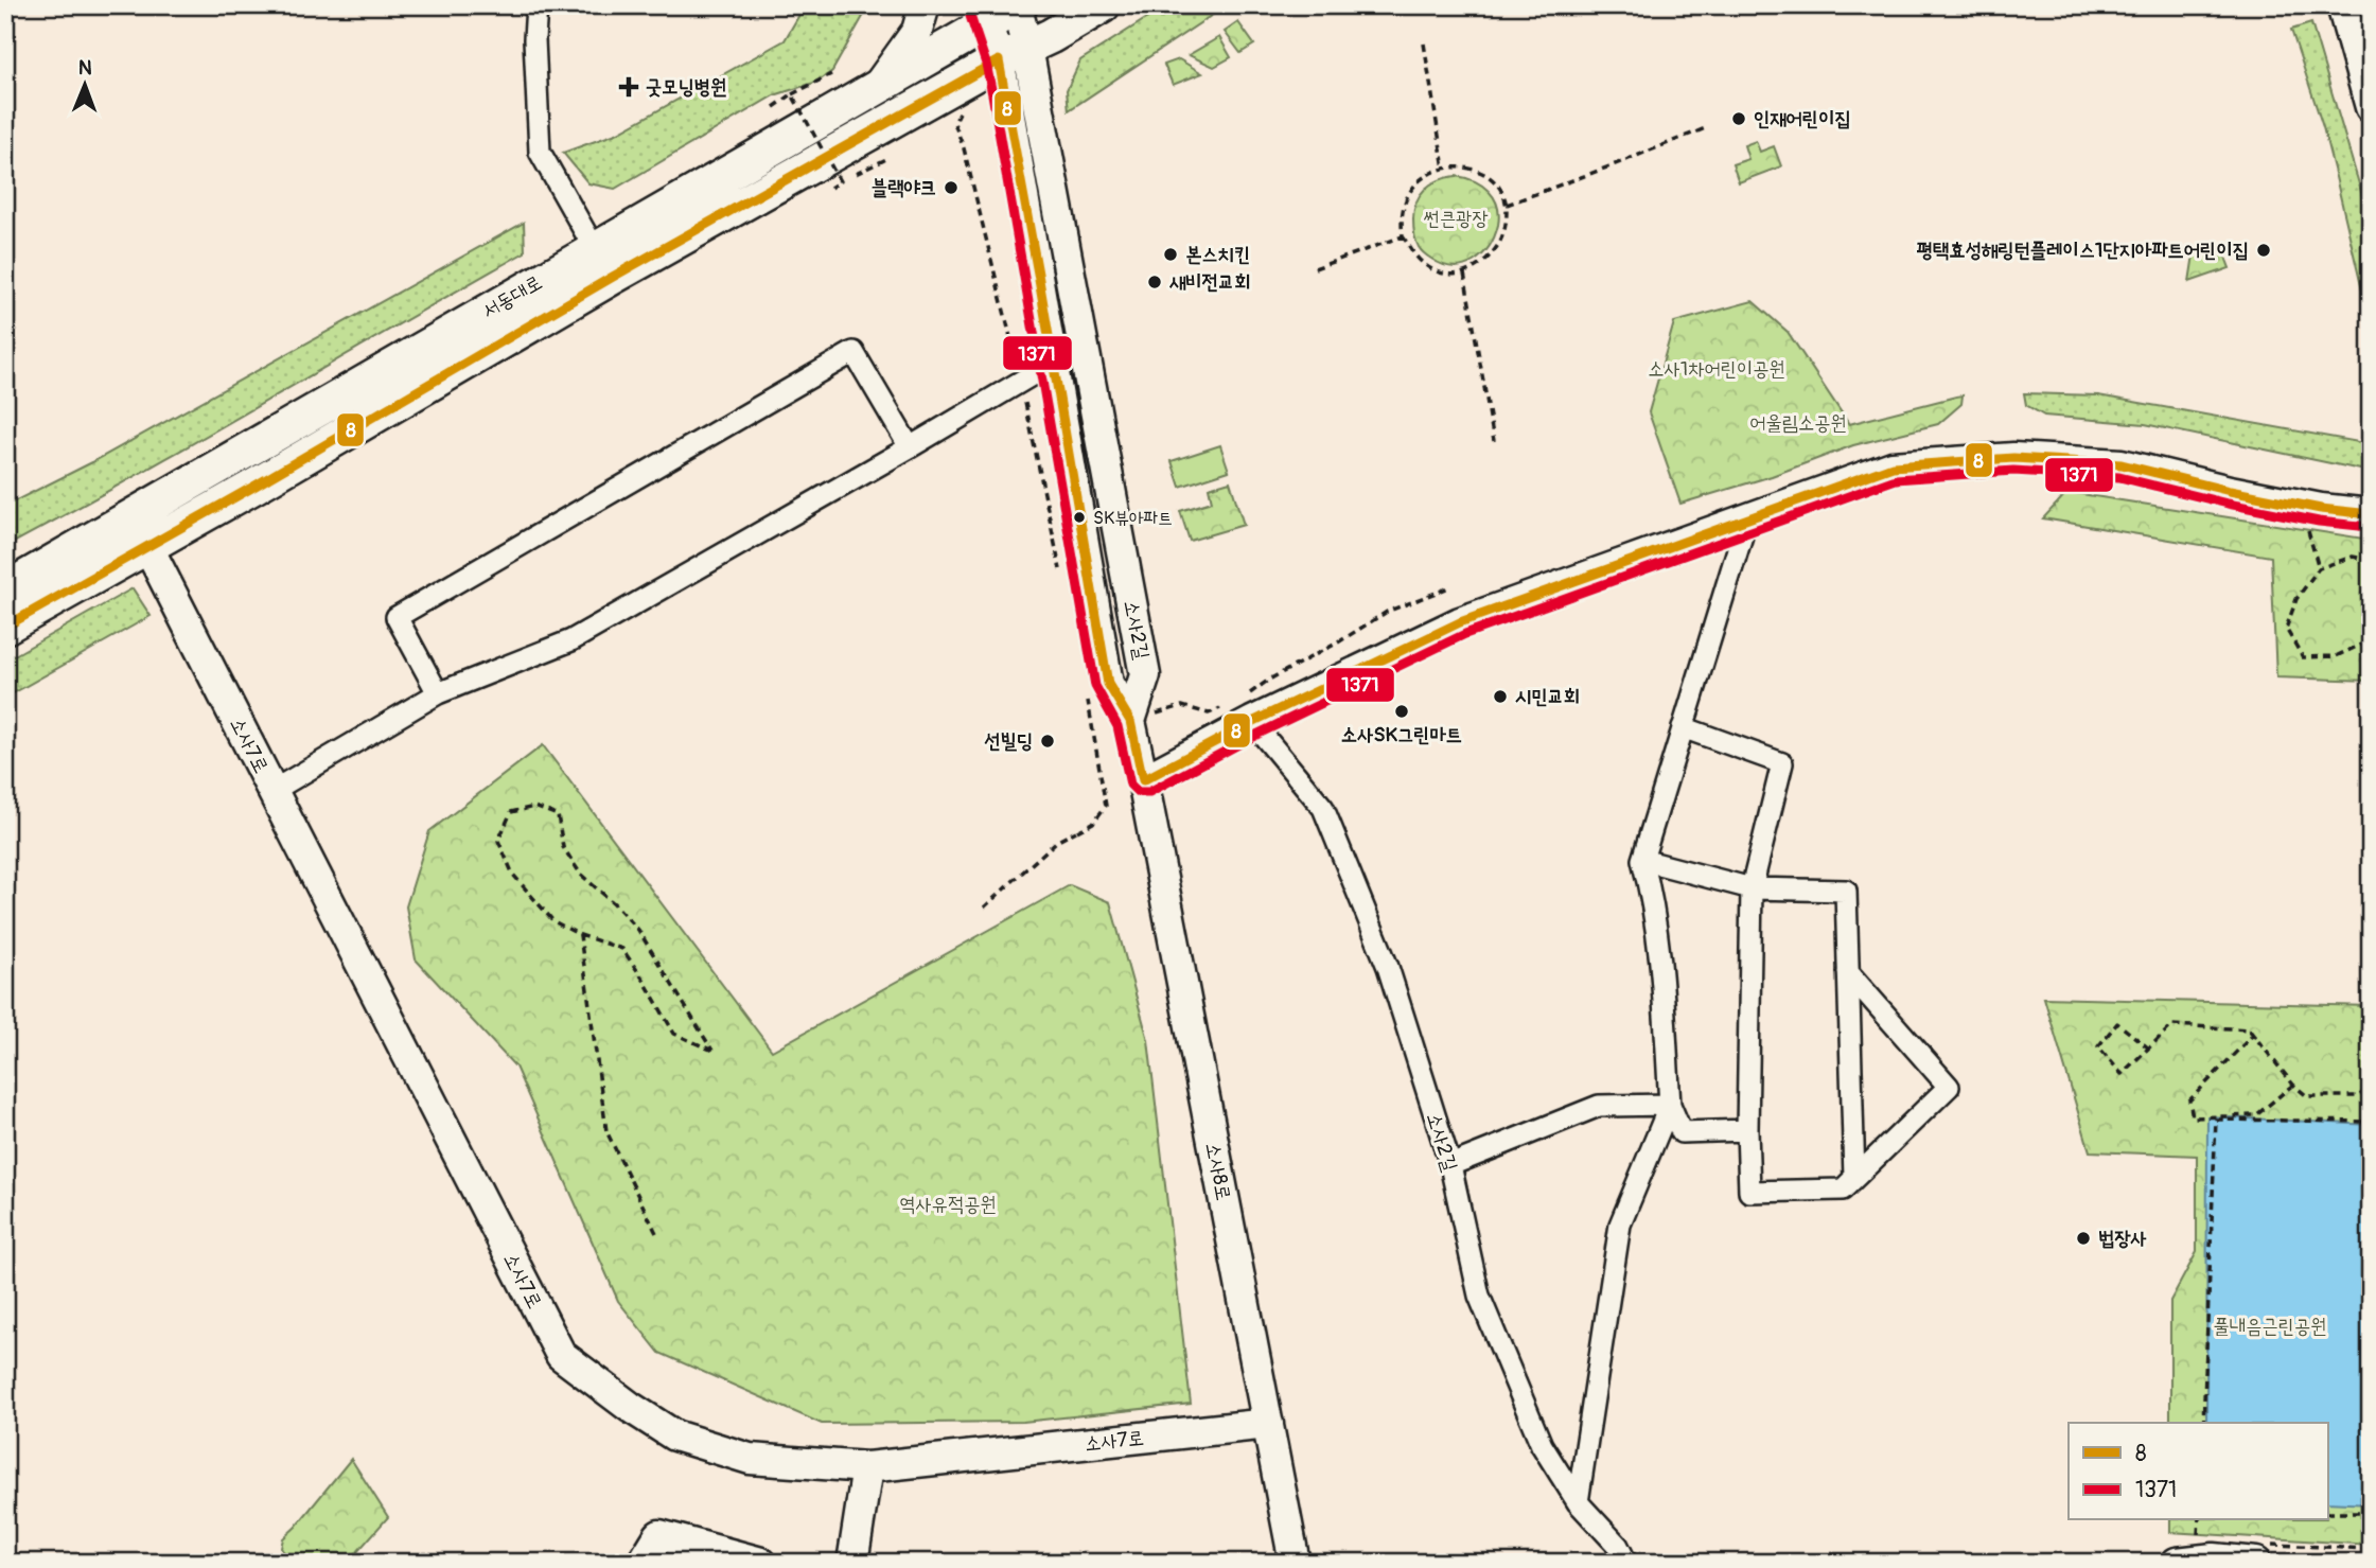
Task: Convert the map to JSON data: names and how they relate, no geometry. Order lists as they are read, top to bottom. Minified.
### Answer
{"streets":{"main road":["서동대로"],"street":["소사2길","소사7로","소사8로"]},"crossings":[["서동대로","소사2길"],["서동대로","소사7로"],["소사2길","소사8로"],["소사7로","소사8로"]],"parks":["썬큰광장","소사1차어린이공원","어울림소공원","역사유적공원","풀내음근린공원"],"places":{"health":["굿모닝병원"],"other":["인재어린이집","블랙야크","평택효성해링턴플레이스1단지아파트어린이집","본스치킨","새비전교회","SK뷰아파트","시민교회","소사SK그린마트","선빌딩","법장사"]},"lines":["transit line 1371","transit line 8"],"legend":["8","1371"],"north":"top"}
